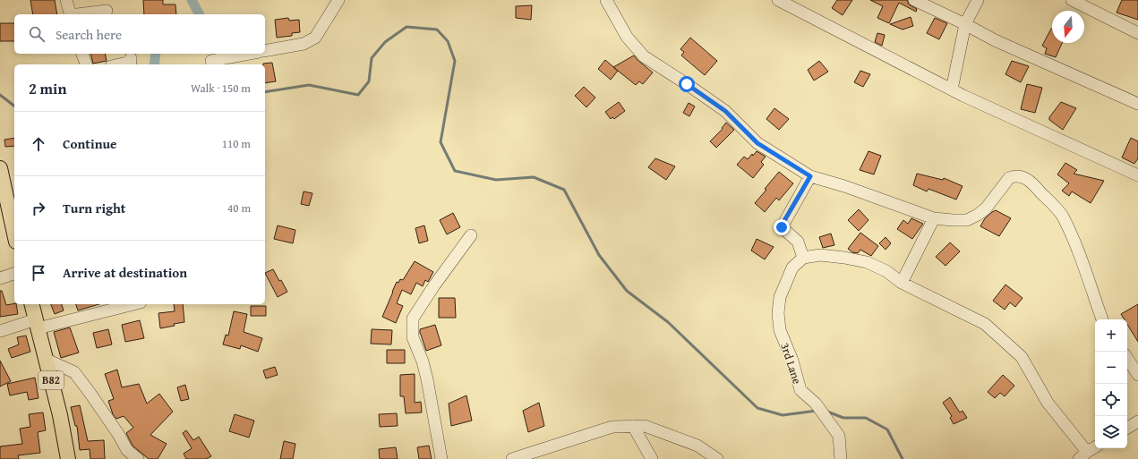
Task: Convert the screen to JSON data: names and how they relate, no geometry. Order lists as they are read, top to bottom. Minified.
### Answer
{"streets":{"main road":["B82"],"street":["3rd Lane"]},"north":"bottom","page":{"search":"Search here","heading":["2 min","Walk · 150 m"],"list":[["Continue","110 m"],["Turn right","40 m"],"Arrive at destination"],"map_buttons":["+","−"]}}
